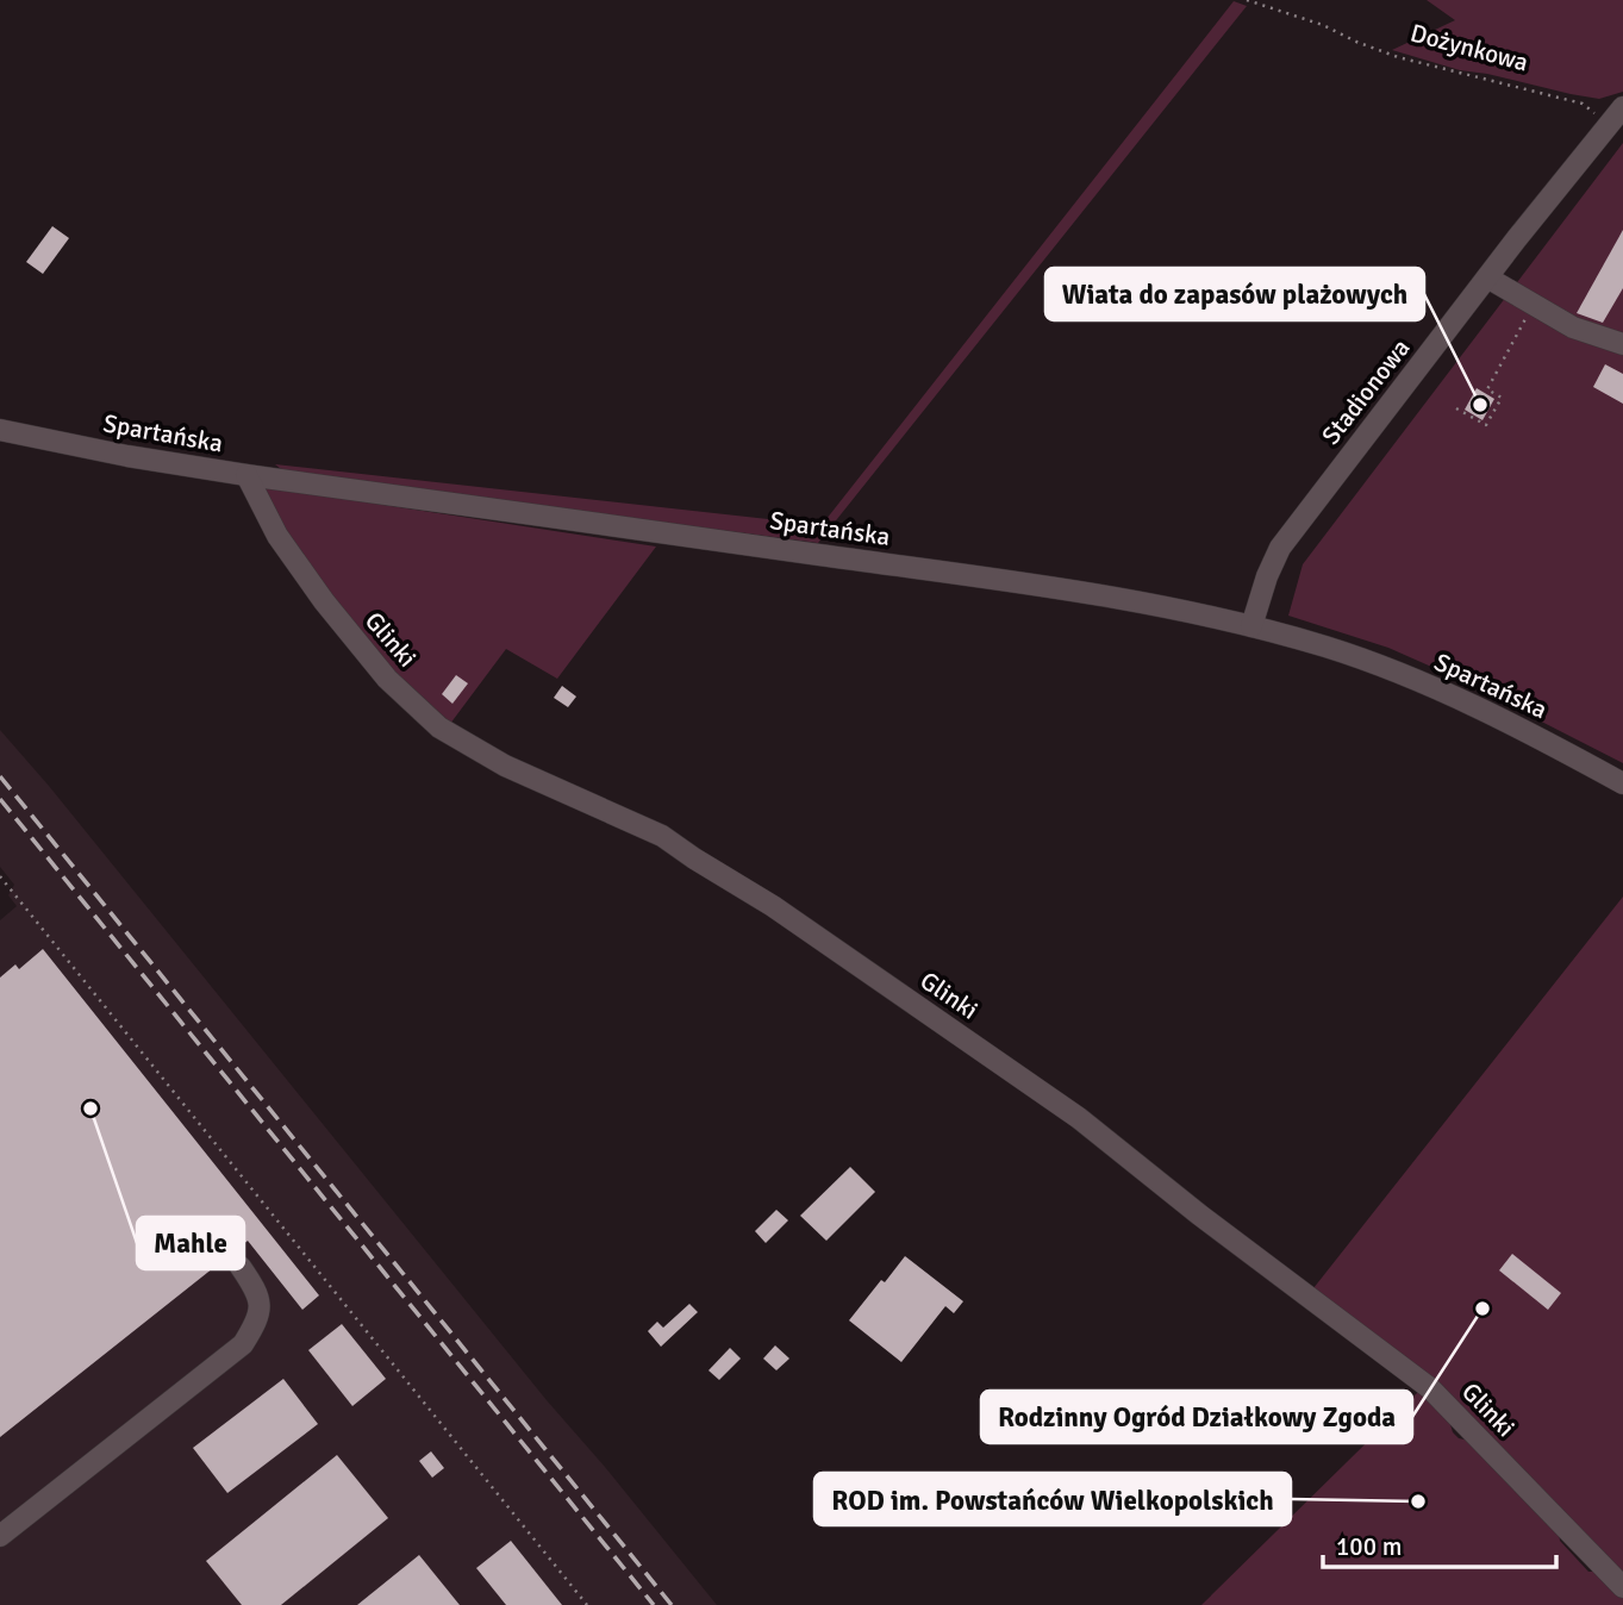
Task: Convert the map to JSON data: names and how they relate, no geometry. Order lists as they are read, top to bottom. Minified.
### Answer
{"streets":{"street":["Stadionowa","Spartańska","Glinki"],"path":["Dożynkowa"]},"crossings":[["Dożynkowa","Stadionowa"],["Stadionowa","Spartańska"],["Spartańska","Glinki"]],"places":["Wiata do zapasów plażowych","Mahle","Rodzinny Ogród Działkowy Zgoda","ROD im. Powstańców Wielkopolskich"],"scale_bar":"100 m"}
